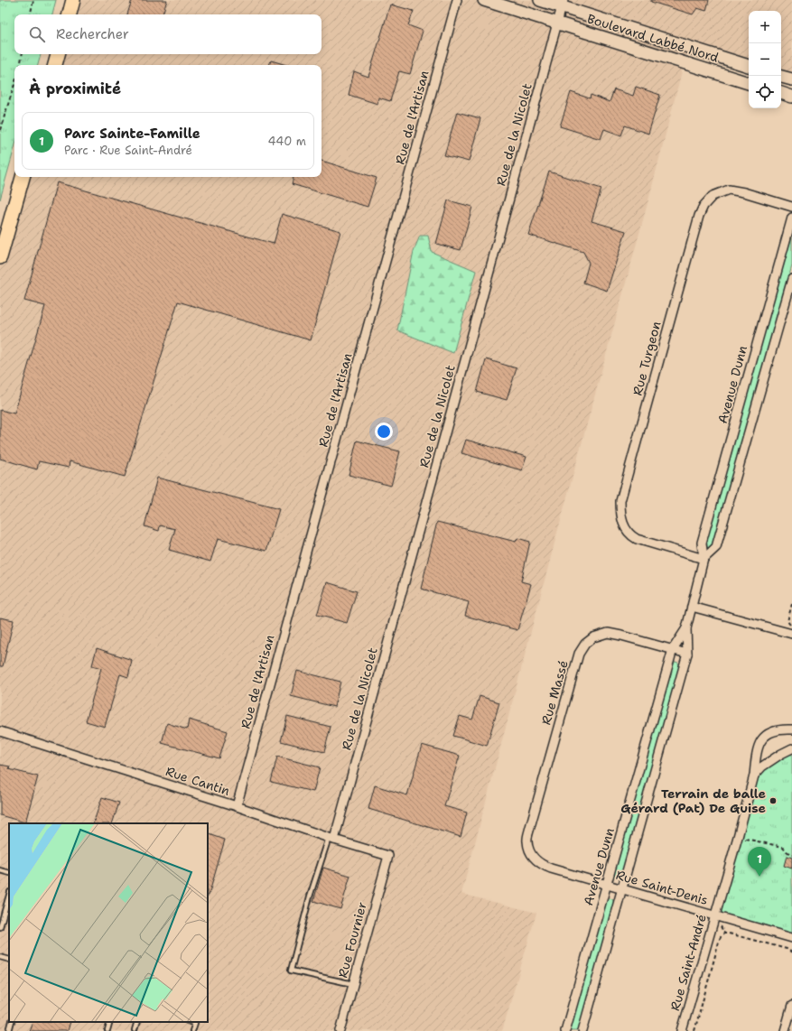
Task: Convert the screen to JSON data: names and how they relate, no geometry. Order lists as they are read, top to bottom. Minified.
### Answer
{"streets":{"main road":["Boulevard Labbé Nord"],"street":["Rue de l'Artisan","Rue de la Nicolet","Rue Turgeon","Avenue Dunn","Rue Massé","Rue Cantin","Rue Saint-Denis","Rue Fournier","Rue Saint-André"]},"crossings":[["Boulevard Labbé Nord","Rue de la Nicolet"],["Rue de l'Artisan","Rue Cantin"],["Rue de la Nicolet","Rue Cantin"],["Rue Turgeon","Avenue Dunn"],["Avenue Dunn","Rue Massé"],["Avenue Dunn","Rue Saint-Denis"],["Rue Massé","Rue Saint-Denis"],["Rue Cantin","Rue Fournier"],["Rue Saint-Denis","Rue Saint-André"]],"places":["Terrain de balle Gérard (Pat) De Guise"],"page":{"map_buttons":["+","−"],"search":"Rechercher","heading":"À proximité","list":[{"mark":"1","name":"Parc Sainte-Famille","note":"Parc · Rue Saint-André","value":"440 m"}],"pins":"1"}}
